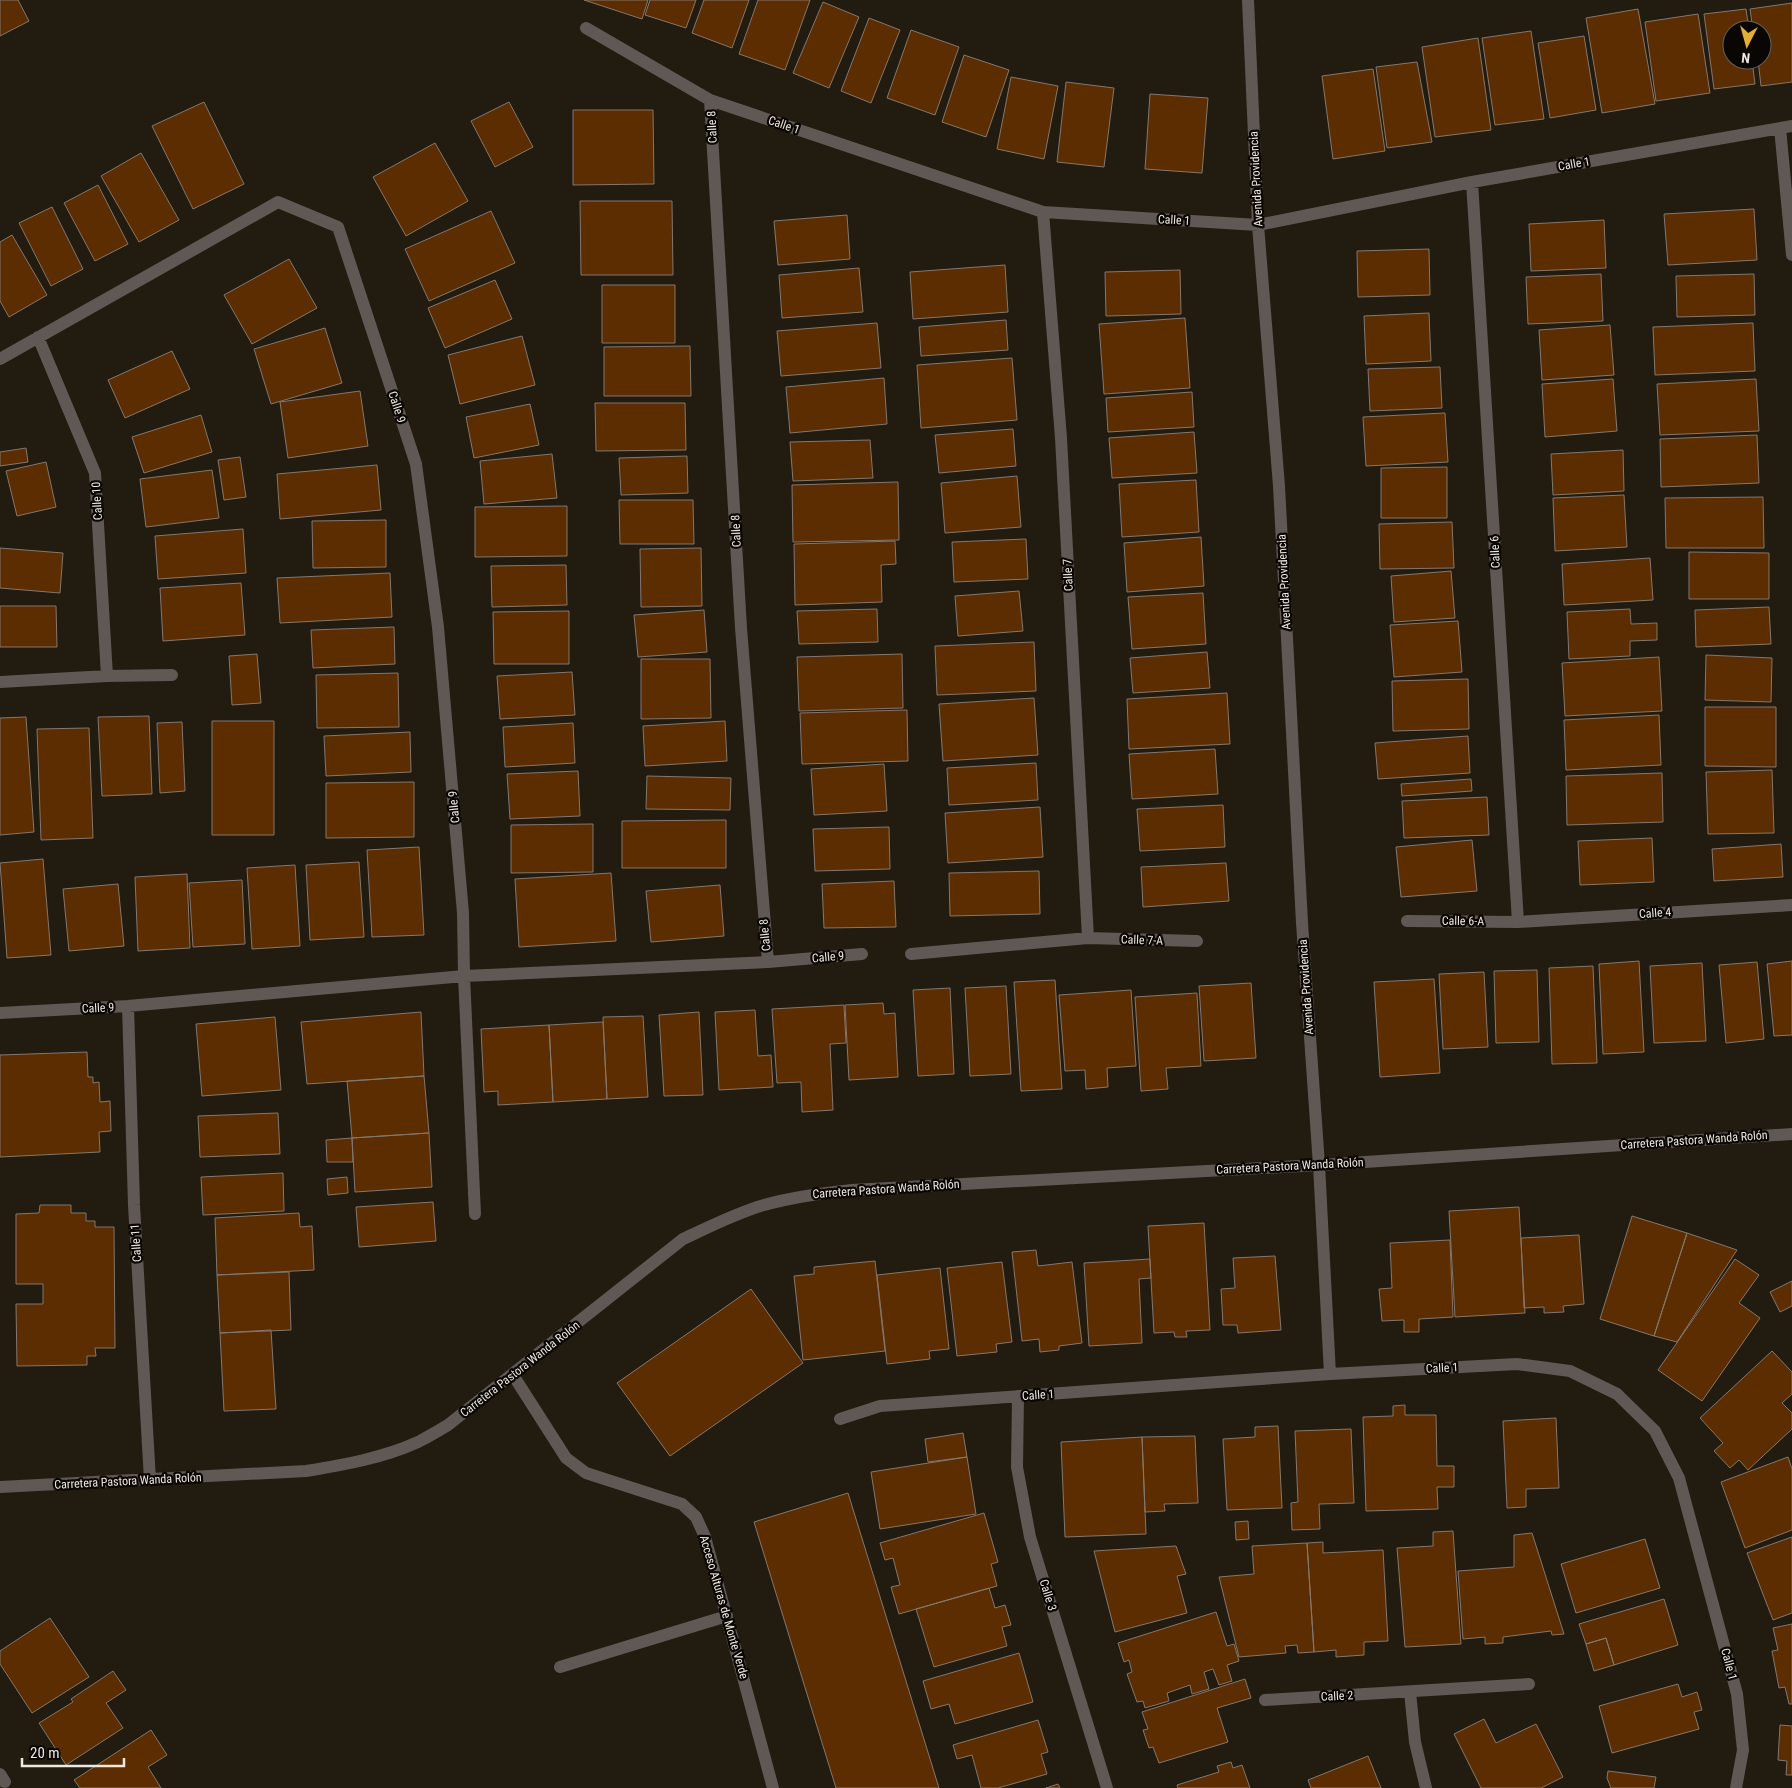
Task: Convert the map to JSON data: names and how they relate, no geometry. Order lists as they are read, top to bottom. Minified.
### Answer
{"streets":{"street":["Calle 1","Calle 8","Avenida Providencia","Calle 9","Calle 10","Calle 6","Calle 7","Calle 4","Calle 6-A","Calle 7-A","Carretera Pastora Wanda Rolón","Calle 11","Calle 3","Acceso Alturas de Monte Verde","Calle 2"]},"crossings":[["Calle 1","Calle 8"],["Calle 1","Avenida Providencia"],["Calle 1","Calle 6"],["Calle 1","Calle 7"],["Calle 1","Calle 3"],["Calle 8","Calle 9"],["Avenida Providencia","Carretera Pastora Wanda Rolón"],["Calle 9","Calle 10"],["Calle 9","Calle 11"],["Calle 6","Calle 4"],["Calle 6","Calle 6-A"],["Calle 7","Calle 7-A"],["Calle 4","Calle 6-A"],["Carretera Pastora Wanda Rolón","Calle 11"],["Carretera Pastora Wanda Rolón","Acceso Alturas de Monte Verde"]],"scale_bar":"20 m","north":"bottom"}
